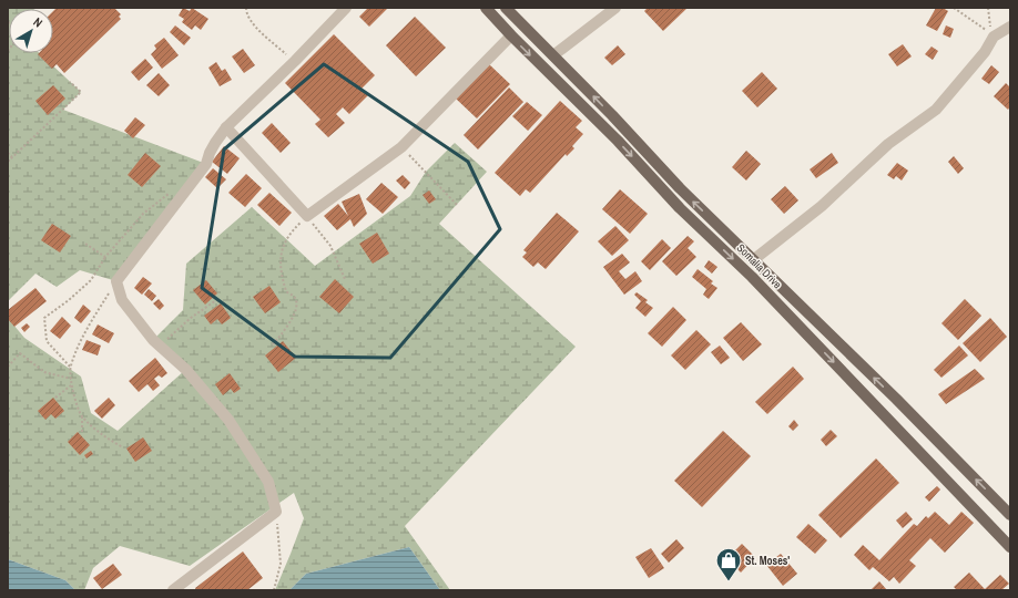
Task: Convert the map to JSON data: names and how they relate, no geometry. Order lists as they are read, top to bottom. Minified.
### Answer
{"streets":{"main road":["Somalia Drive"]},"places":{"shop":["St. Moses'"]},"north":"top right"}
